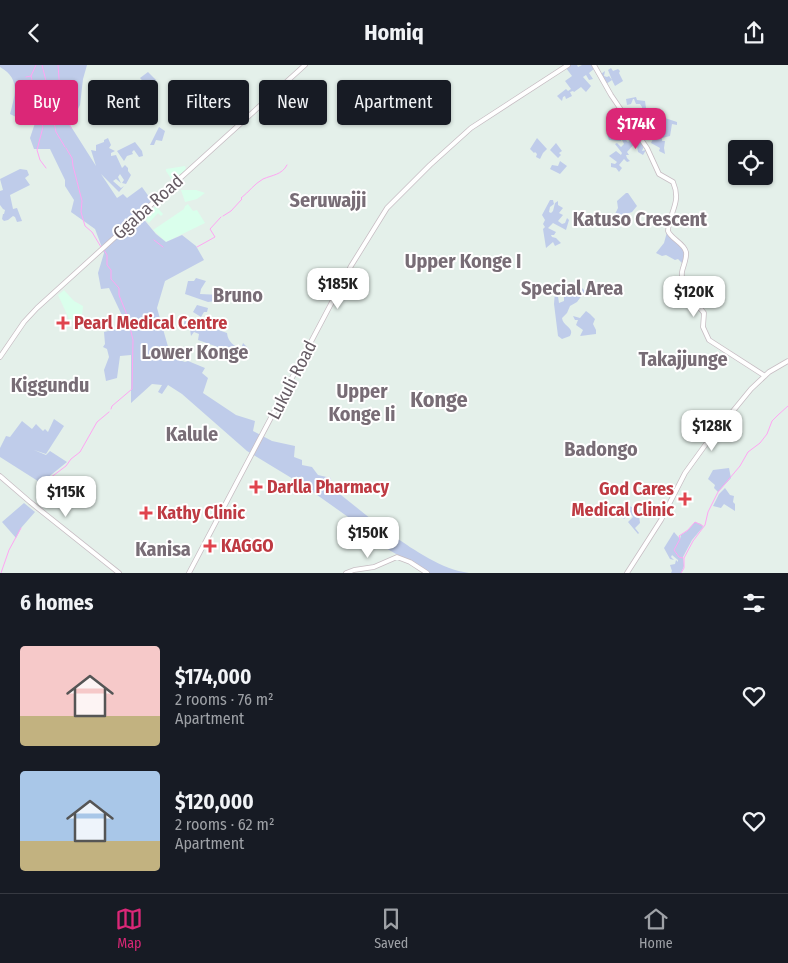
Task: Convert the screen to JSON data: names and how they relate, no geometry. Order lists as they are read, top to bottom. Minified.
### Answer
{"streets":{"street":["Ggaba Road","Lukuli Road"]},"districts":["Seruwajji","Katuso Crescent","Upper Konge I","Special Area","Bruno","Lower Konge","Takajjunge","Kiggundu","Upper Konge Ii","Konge","Kalule","Badongo","Kanisa"],"places":{"health":["Pearl Medical Centre","Darlla Pharmacy","God Cares Medical Clinic","Kathy Clinic","KAGGO"]},"page":{"header":"Homiq","chip":["Buy","Rent","Filters","New","Apartment"],"price":["$174K","$185K","$120K","$128K","$115K","$150K"],"heading":"6 homes","list":[{"name":"$174,000","note":"2 rooms · 76 m² · Apartment"},{"name":"$120,000","note":"2 rooms · 62 m² · Apartment"}],"tabs":["Map","Saved","Home"]}}
